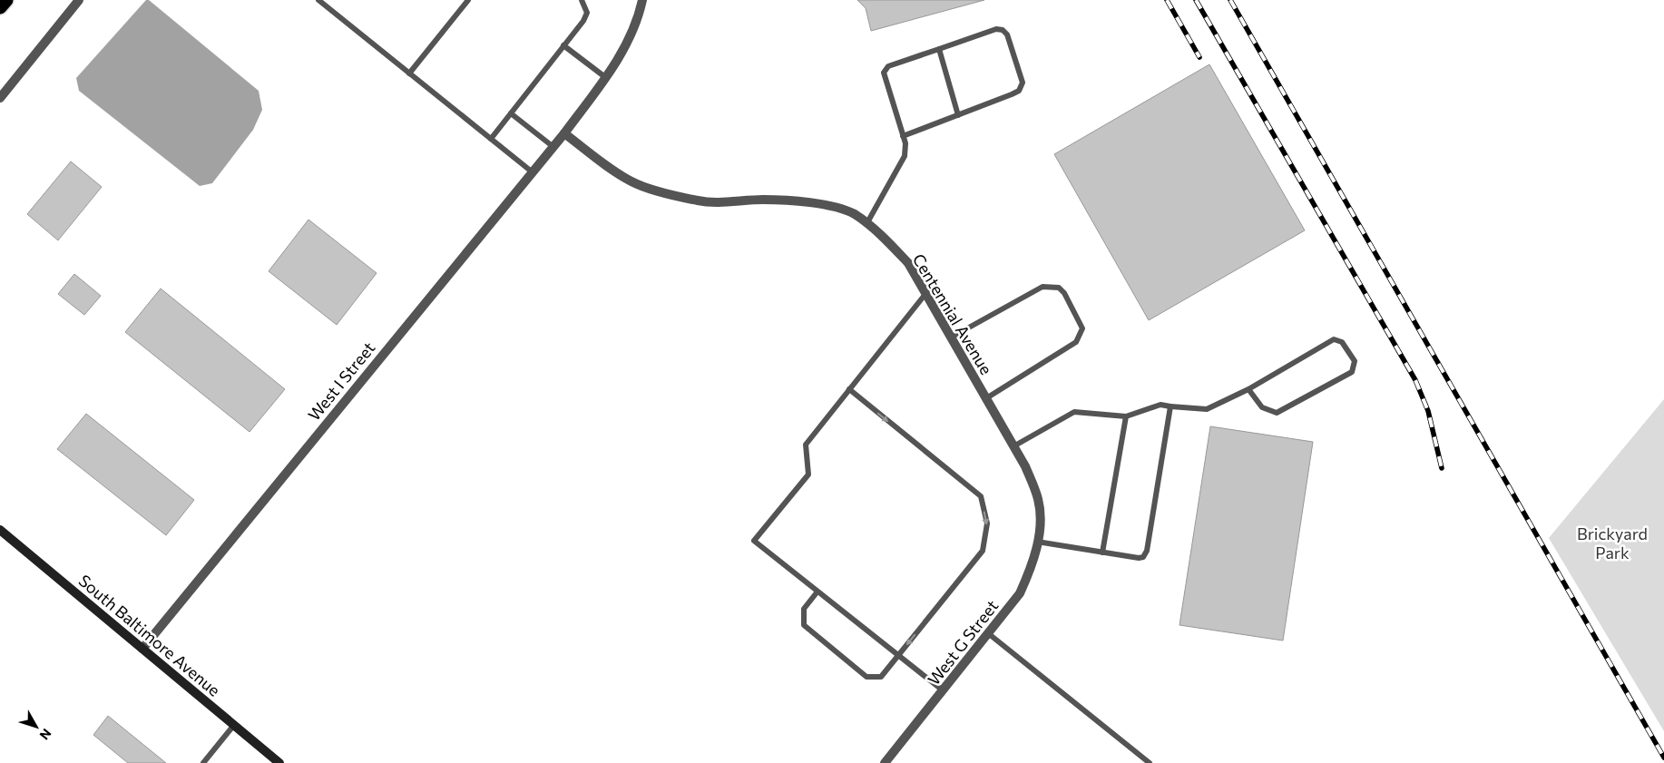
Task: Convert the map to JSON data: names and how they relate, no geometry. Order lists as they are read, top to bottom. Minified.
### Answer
{"streets":{"street":["Centennial Avenue","West I Street","South Baltimore Avenue","West G Street"]},"crossings":[["Centennial Avenue","West I Street"],["Centennial Avenue","West G Street"],["West I Street","South Baltimore Avenue"]],"parks":["Brickyard Park"],"north":"bottom right"}
